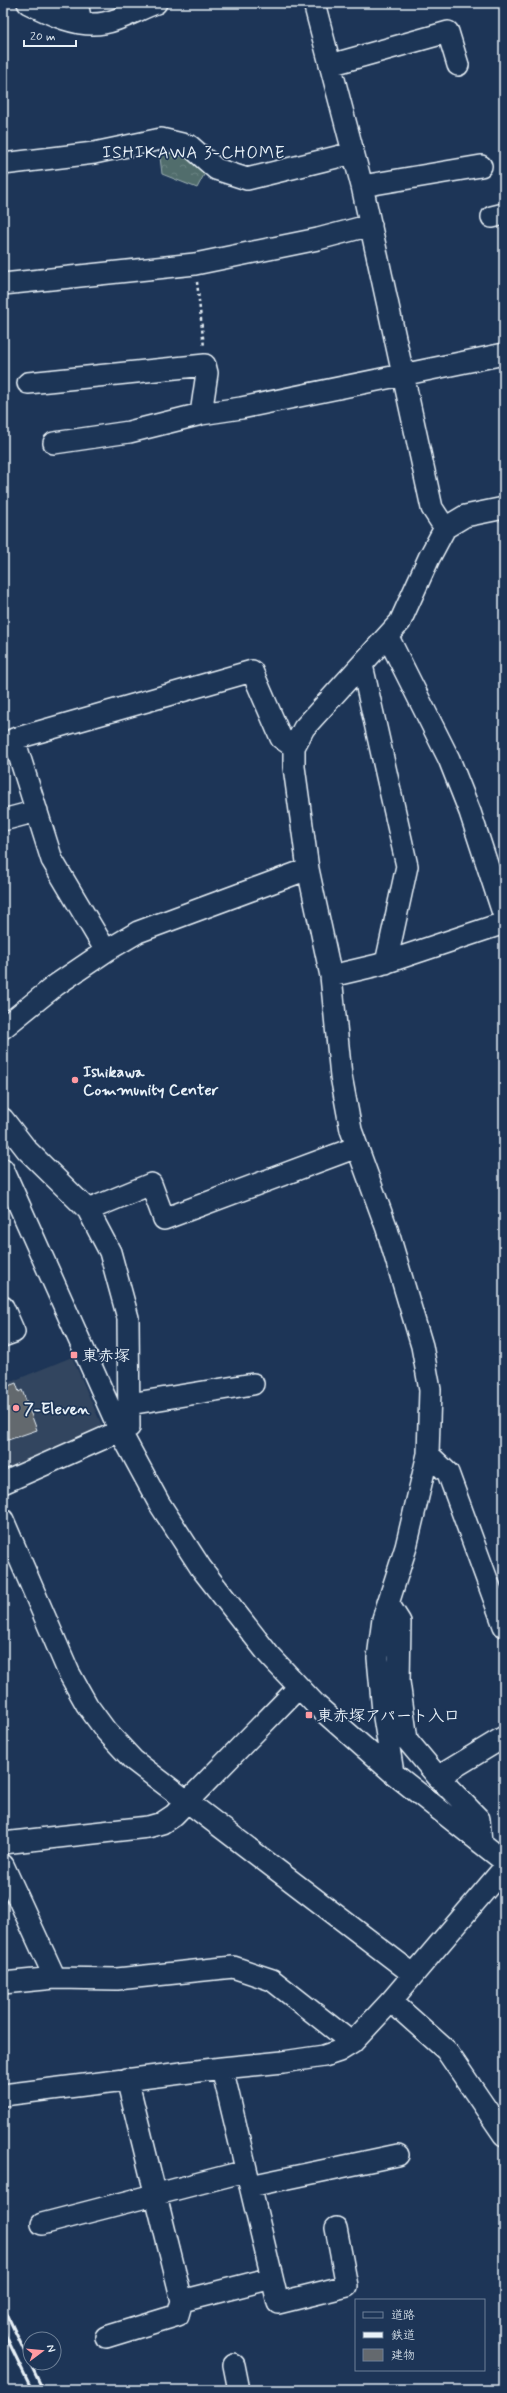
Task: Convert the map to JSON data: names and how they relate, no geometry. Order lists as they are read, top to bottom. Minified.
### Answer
{"districts":["ISHIKAWA 3-CHOME"],"places":{"other":["Ishikawa Community Center","7-Eleven"],"transit":["東赤塚","東赤塚アパート入口"]},"legend":["道路","鉄道","建物"],"scale_bar":"20 m","north":"right"}
